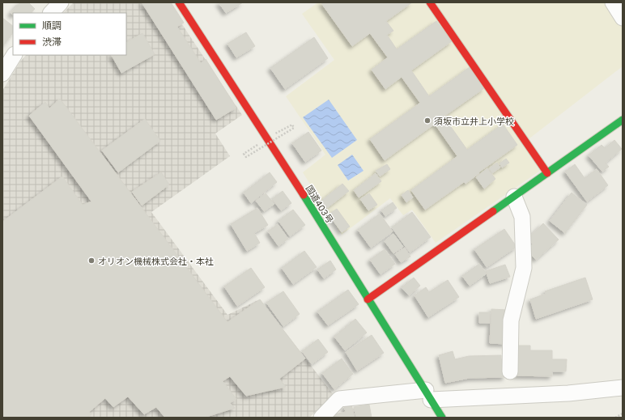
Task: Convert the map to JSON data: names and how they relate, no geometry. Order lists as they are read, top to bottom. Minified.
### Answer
{"streets":{"main road":["国道403号"]},"places":["須坂市立井上小学校","オリオン機械株式会社・本社"],"legend":["順調","渋滞"]}
